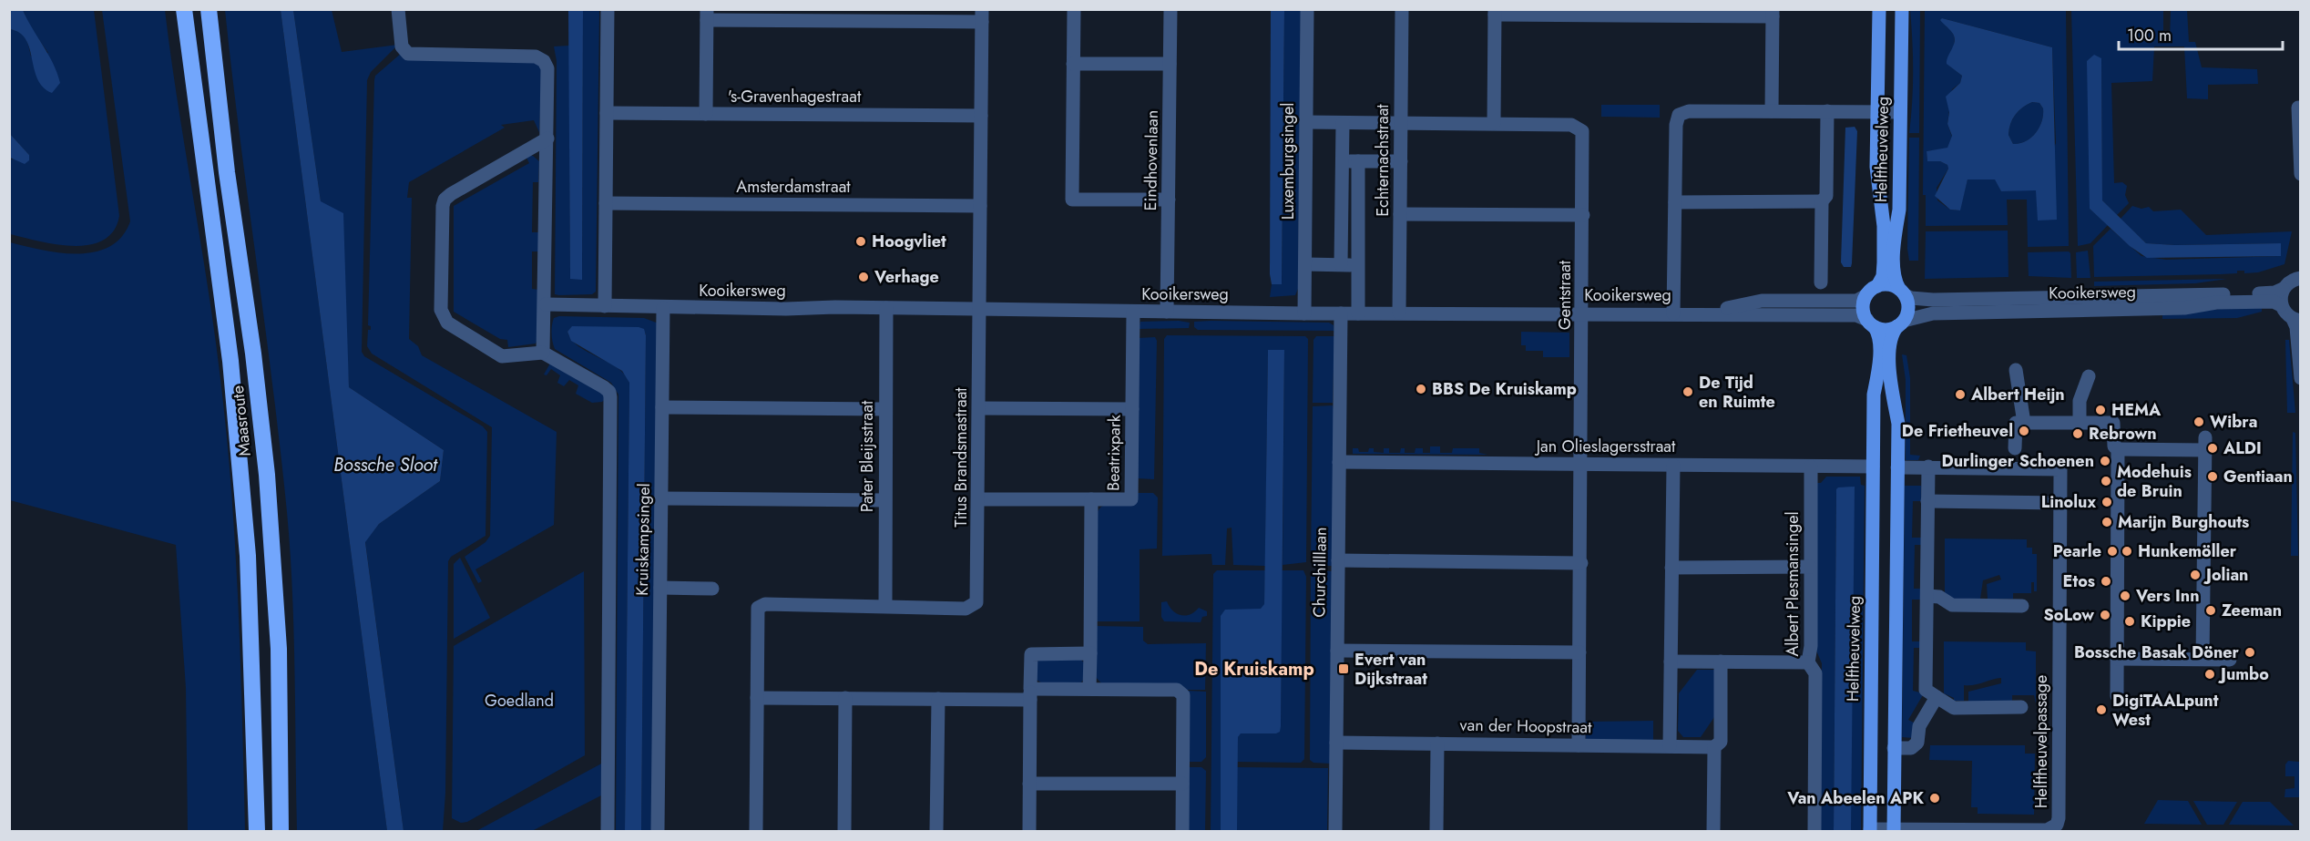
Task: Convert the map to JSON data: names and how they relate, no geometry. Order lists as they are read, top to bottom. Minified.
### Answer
{"streets":{"highway":["Maasroute"],"main road":["Helftheuvelweg"],"street":["'s-Gravenhagestraat","Eindhovenlaan","Echternachstraat","Luxemburgsingel","Amsterdamstraat","Kooikersweg","Gentstraat","Jan Olieslagersstraat","Beatrixpark","Pater Bleijsstraat","Titus Brandsmastraat","Kruiskampsingel","Churchilllaan","Albert Plesmansingel","van der Hoopstraat","Helftheuvelpassage"]},"crossings":[["'s-Gravenhagestraat","Titus Brandsmastraat"],["Helftheuvelweg","Kooikersweg"],["Helftheuvelweg","Jan Olieslagersstraat"],["Helftheuvelweg","Helftheuvelpassage"],["Eindhovenlaan","Kooikersweg"],["Echternachstraat","Kooikersweg"],["Luxemburgsingel","Kooikersweg"],["Amsterdamstraat","Titus Brandsmastraat"],["Kooikersweg","Gentstraat"],["Kooikersweg","Beatrixpark"],["Kooikersweg","Pater Bleijsstraat"],["Kooikersweg","Titus Brandsmastraat"],["Kooikersweg","Kruiskampsingel"],["Kooikersweg","Churchilllaan"],["Gentstraat","Jan Olieslagersstraat"],["Gentstraat","van der Hoopstraat"],["Jan Olieslagersstraat","Churchilllaan"],["Jan Olieslagersstraat","Albert Plesmansingel"],["Pater Bleijsstraat","Titus Brandsmastraat"],["Churchilllaan","van der Hoopstraat"]],"districts":["De Kruiskamp"],"water":["Bossche Sloot"],"parks":["Goedland"],"places":{"other":["Hoogvliet","Verhage","BBS De Kruiskamp","De Tijd en Ruimte","Albert Heijn","HEMA","Wibra","De Frietheuvel","Rebrown","ALDI","Durlinger Schoenen","Gentiaan","Modehuis de Bruin","Linolux","Marijn Burghouts","Pearle","Hunkemöller","Jolian","Etos","Vers Inn","Zeeman","SoLow","Kippie","Bossche Basak Döner","Jumbo","DigiTAALpunt West","Van Abeelen APK"],"transit":["Evert van Dijkstraat"]},"scale_bar":"100 m"}
